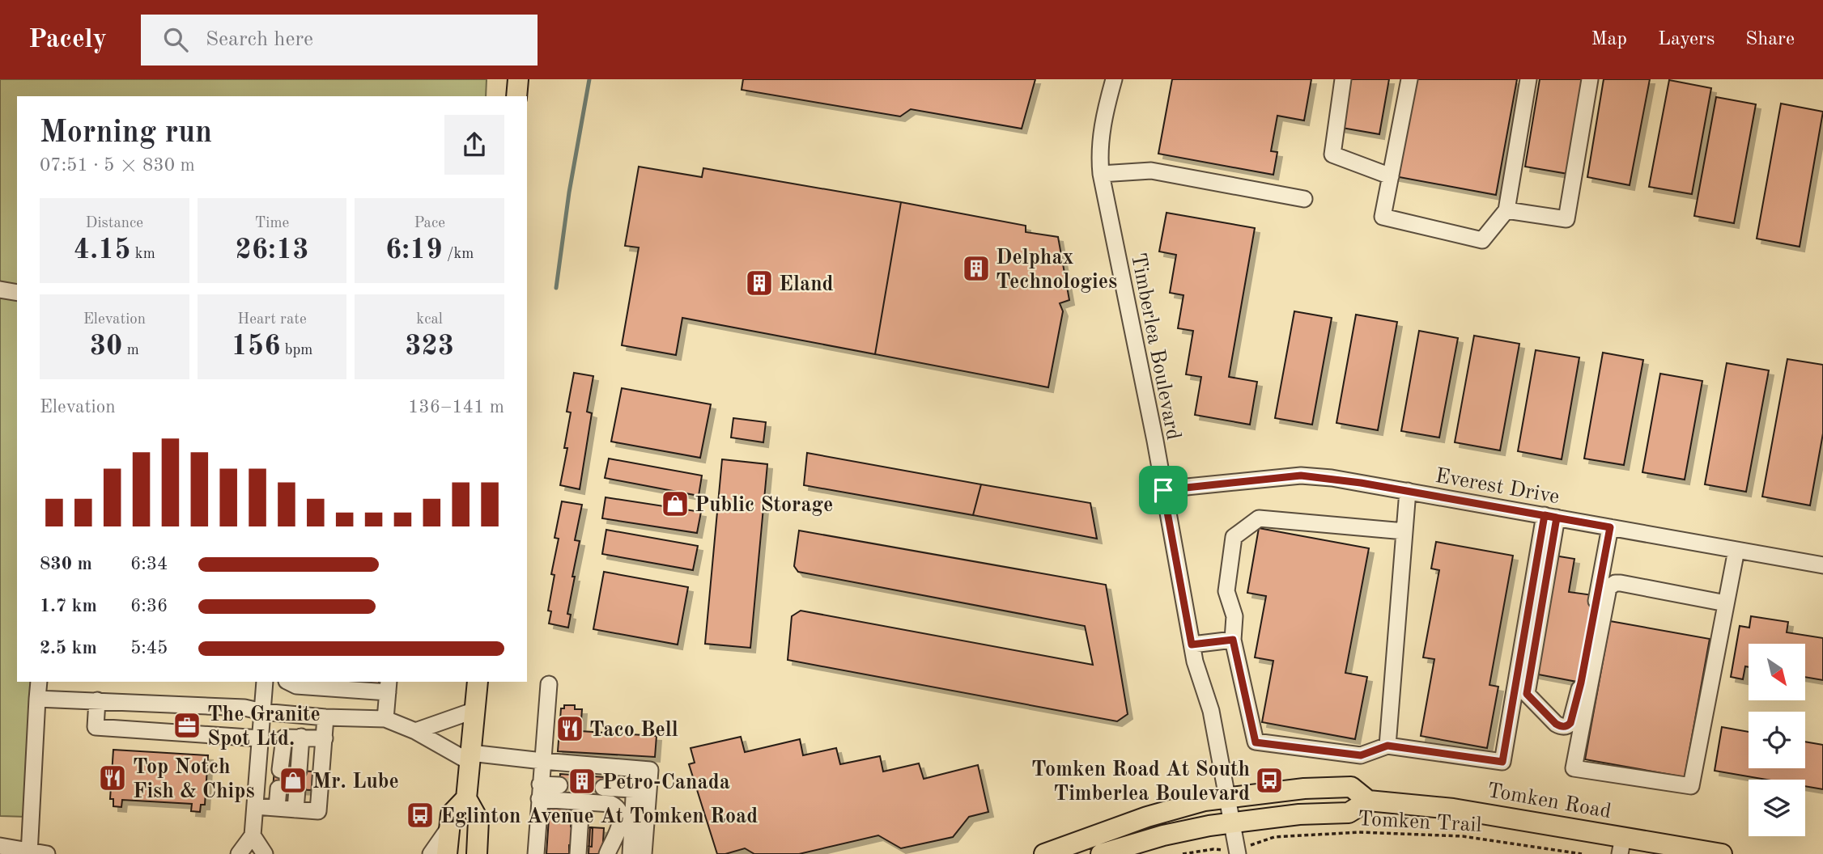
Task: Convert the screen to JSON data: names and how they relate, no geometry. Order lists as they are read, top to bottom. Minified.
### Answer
{"streets":{"main road":["Tomken Road"],"street":["Timberlea Boulevard","Everest Drive"],"path":["Tomken Trail"]},"crossings":[["Timberlea Boulevard","Everest Drive"],["Timberlea Boulevard","Tomken Road"]],"places":{"building":["Delphax Technologies","Eland","Petro-Canada"],"shop":["Public Storage","Mr. Lube"],"office":["The Granite Spot Ltd."],"restaurant":["Taco Bell","Top Notch Fish & Chips"],"bus stop":["Tomken Road At South Timberlea Boulevard","Eglinton Avenue At Tomken Road"]},"north":"bottom right","page":{"header":"Pacely","search":"Search here","nav":["Map","Layers","Share"],"heading":["Morning run","07:51 · 5 × 830 m"],"stats":[["Distance","4.15 km"],["Time","26:13"],["Pace","6:19 /km"],["Elevation","30 m"],["Heart rate","156 bpm"],["kcal","323"]],"chart":["Elevation","136–141 m"],"list":[{"name":"830 m","note":"6:34"},{"name":"1.7 km","note":"6:36"},{"name":"2.5 km","note":"5:45"}]}}
